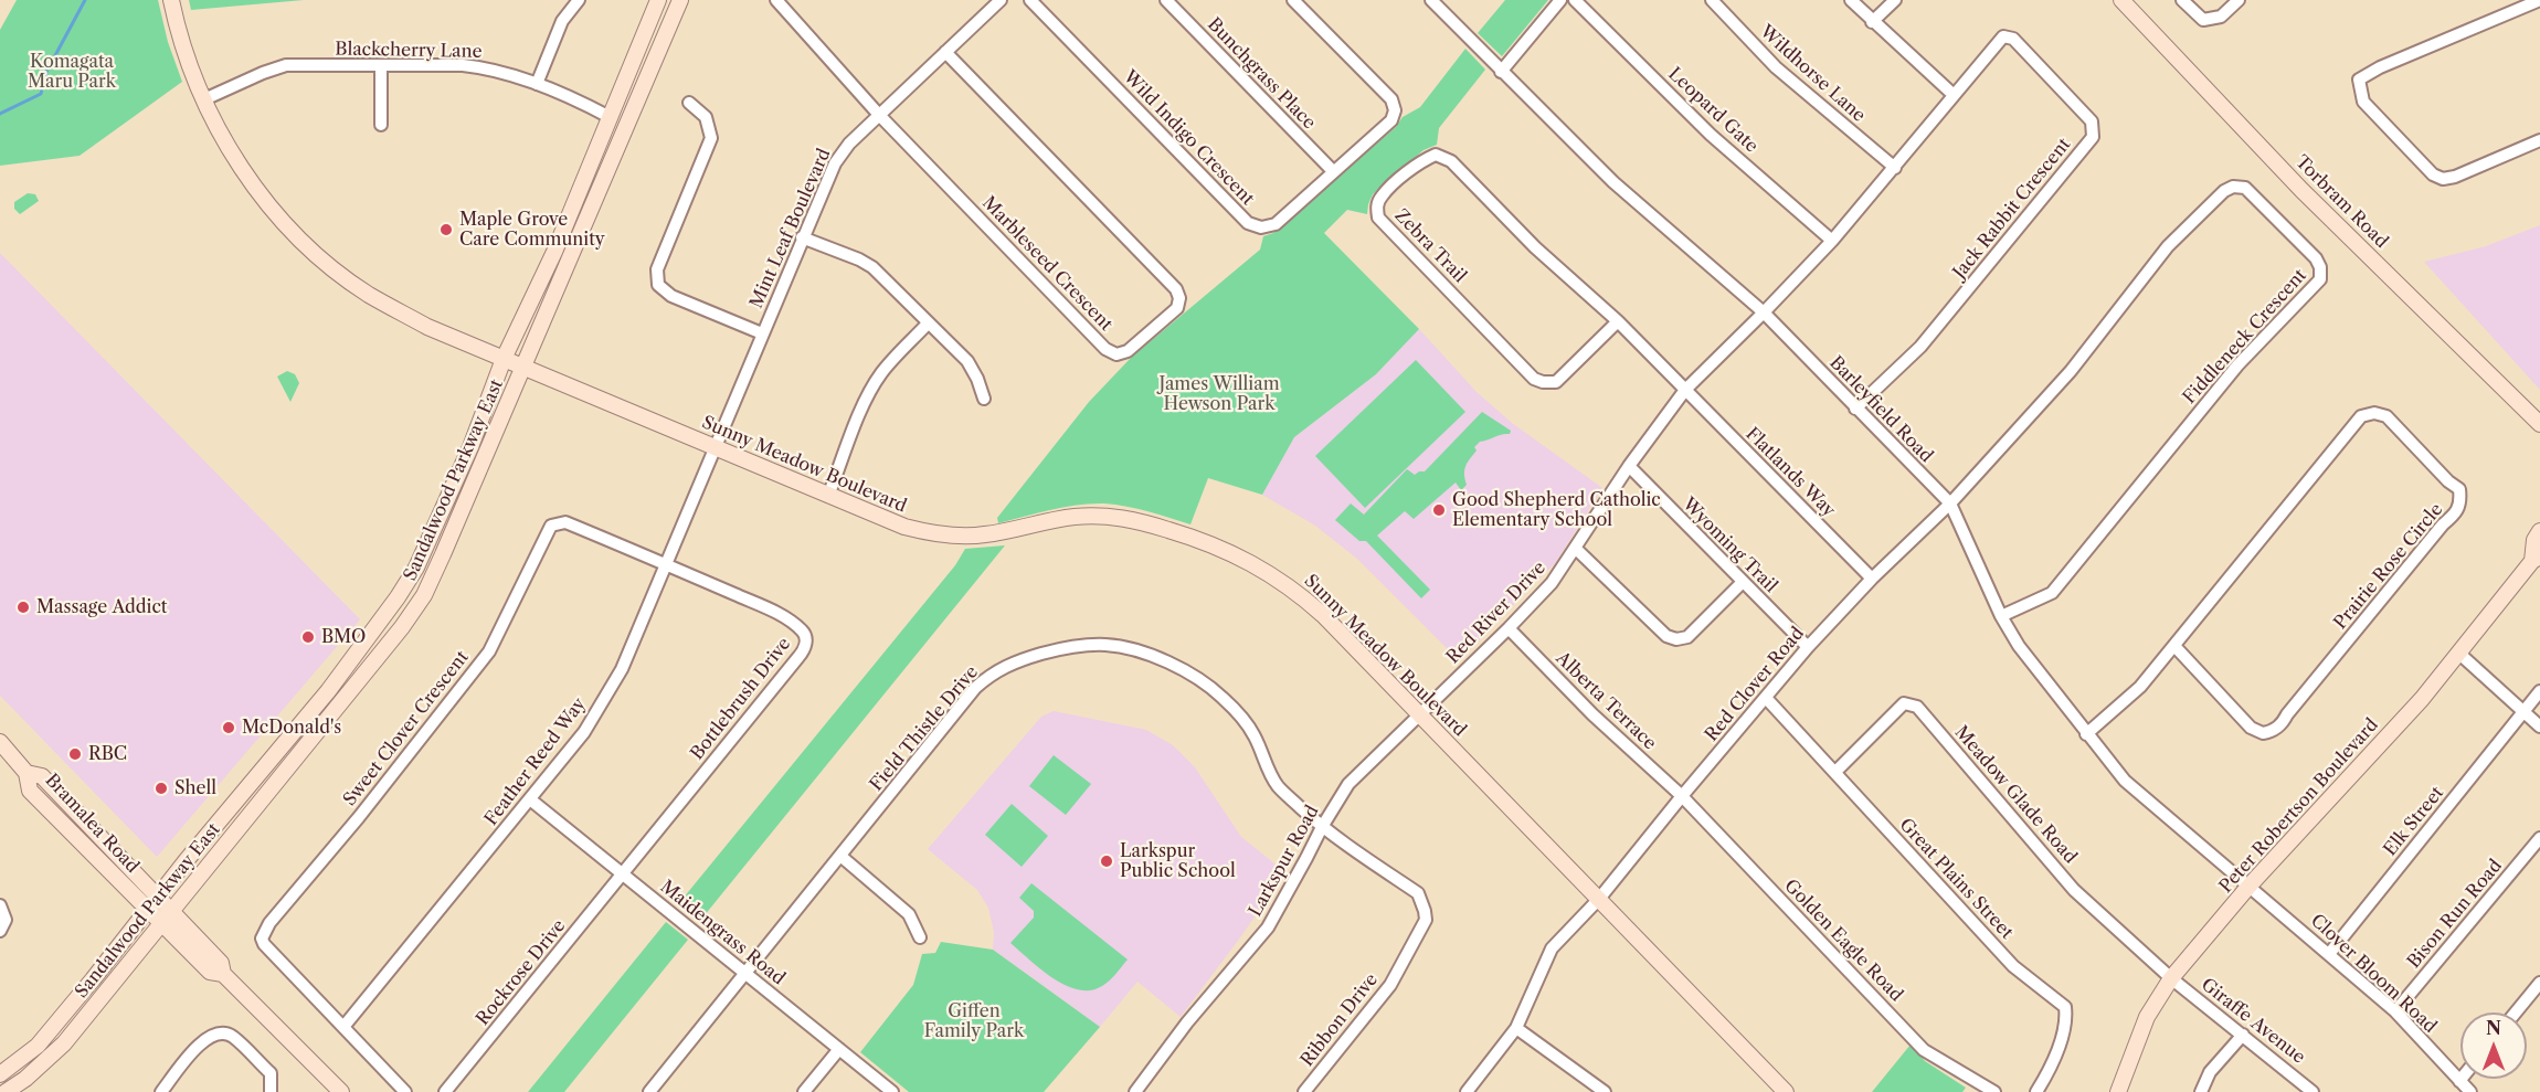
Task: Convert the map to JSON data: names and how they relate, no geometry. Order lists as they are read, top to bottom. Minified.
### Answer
{"streets":{"main road":["Torbram Road","Sunny Meadow Boulevard","Sandalwood Parkway East","Peter Robertson Boulevard","Bramalea Road"],"street":["Blackcherry Lane","Bunchgrass Place","Wildhorse Lane","Leopard Gate","Wild Indigo Crescent","Jack Rabbit Crescent","Mint Leaf Boulevard","Zebra Trail","Marbleseed Crescent","Fiddleneck Crescent","Barleyfield Road","Flatlands Way","Wyoming Trail","Prairie Rose Circle","Red River Drive","Red Clover Road","Bottlebrush Drive","Alberta Terrace","Sweet Clover Crescent","Field Thistle Drive","Feather Reed Way","Meadow Glade Road","Elk Street","Larkspur Road","Great Plains Street","Bison Run Road","Maidengrass Road","Golden Eagle Road","Rockrose Drive","Clover Bloom Road","Ribbon Drive","Giraffe Avenue"]},"crossings":[["Blackcherry Lane","Sunny Meadow Boulevard"],["Blackcherry Lane","Sandalwood Parkway East"],["Bunchgrass Place","Wild Indigo Crescent"],["Wildhorse Lane","Jack Rabbit Crescent"],["Leopard Gate","Jack Rabbit Crescent"],["Jack Rabbit Crescent","Barleyfield Road"],["Jack Rabbit Crescent","Red River Drive"],["Mint Leaf Boulevard","Marbleseed Crescent"],["Mint Leaf Boulevard","Sunny Meadow Boulevard"],["Mint Leaf Boulevard","Feather Reed Way"],["Zebra Trail","Flatlands Way"],["Zebra Trail","Red River Drive"],["Fiddleneck Crescent","Barleyfield Road"],["Fiddleneck Crescent","Red Clover Road"],["Barleyfield Road","Prairie Rose Circle"],["Barleyfield Road","Red River Drive"],["Barleyfield Road","Red Clover Road"],["Barleyfield Road","Peter Robertson Boulevard"],["Barleyfield Road","Clover Bloom Road"],["Sunny Meadow Boulevard","Sandalwood Parkway East"],["Sunny Meadow Boulevard","Red River Drive"],["Sunny Meadow Boulevard","Red Clover Road"],["Sunny Meadow Boulevard","Feather Reed Way"],["Sunny Meadow Boulevard","Larkspur Road"],["Flatlands Way","Red River Drive"],["Flatlands Way","Red Clover Road"],["Sandalwood Parkway East","Bramalea Road"],["Wyoming Trail","Red River Drive"],["Wyoming Trail","Red Clover Road"],["Red River Drive","Alberta Terrace"],["Red River Drive","Larkspur Road"],["Red Clover Road","Alberta Terrace"],["Red Clover Road","Great Plains Street"],["Red Clover Road","Golden Eagle Road"],["Bottlebrush Drive","Sweet Clover Crescent"],["Bottlebrush Drive","Feather Reed Way"],["Bottlebrush Drive","Maidengrass Road"],["Bottlebrush Drive","Rockrose Drive"],["Alberta Terrace","Golden Eagle Road"],["Sweet Clover Crescent","Feather Reed Way"],["Field Thistle Drive","Larkspur Road"],["Field Thistle Drive","Maidengrass Road"],["Field Thistle Drive","Ribbon Drive"],["Feather Reed Way","Maidengrass Road"],["Meadow Glade Road","Peter Robertson Boulevard"],["Meadow Glade Road","Great Plains Street"],["Meadow Glade Road","Giraffe Avenue"],["Peter Robertson Boulevard","Clover Bloom Road"],["Peter Robertson Boulevard","Giraffe Avenue"],["Elk Street","Clover Bloom Road"],["Larkspur Road","Ribbon Drive"],["Bison Run Road","Clover Bloom Road"],["Maidengrass Road","Rockrose Drive"]],"parks":["Komagata Maru Park","James William Hewson Park","Giffen Family Park"],"places":["Maple Grove Care Community","Good Shepherd Catholic Elementary School","Massage Addict","BMO","McDonald's","RBC","Shell","Larkspur Public School"],"north":"top"}
